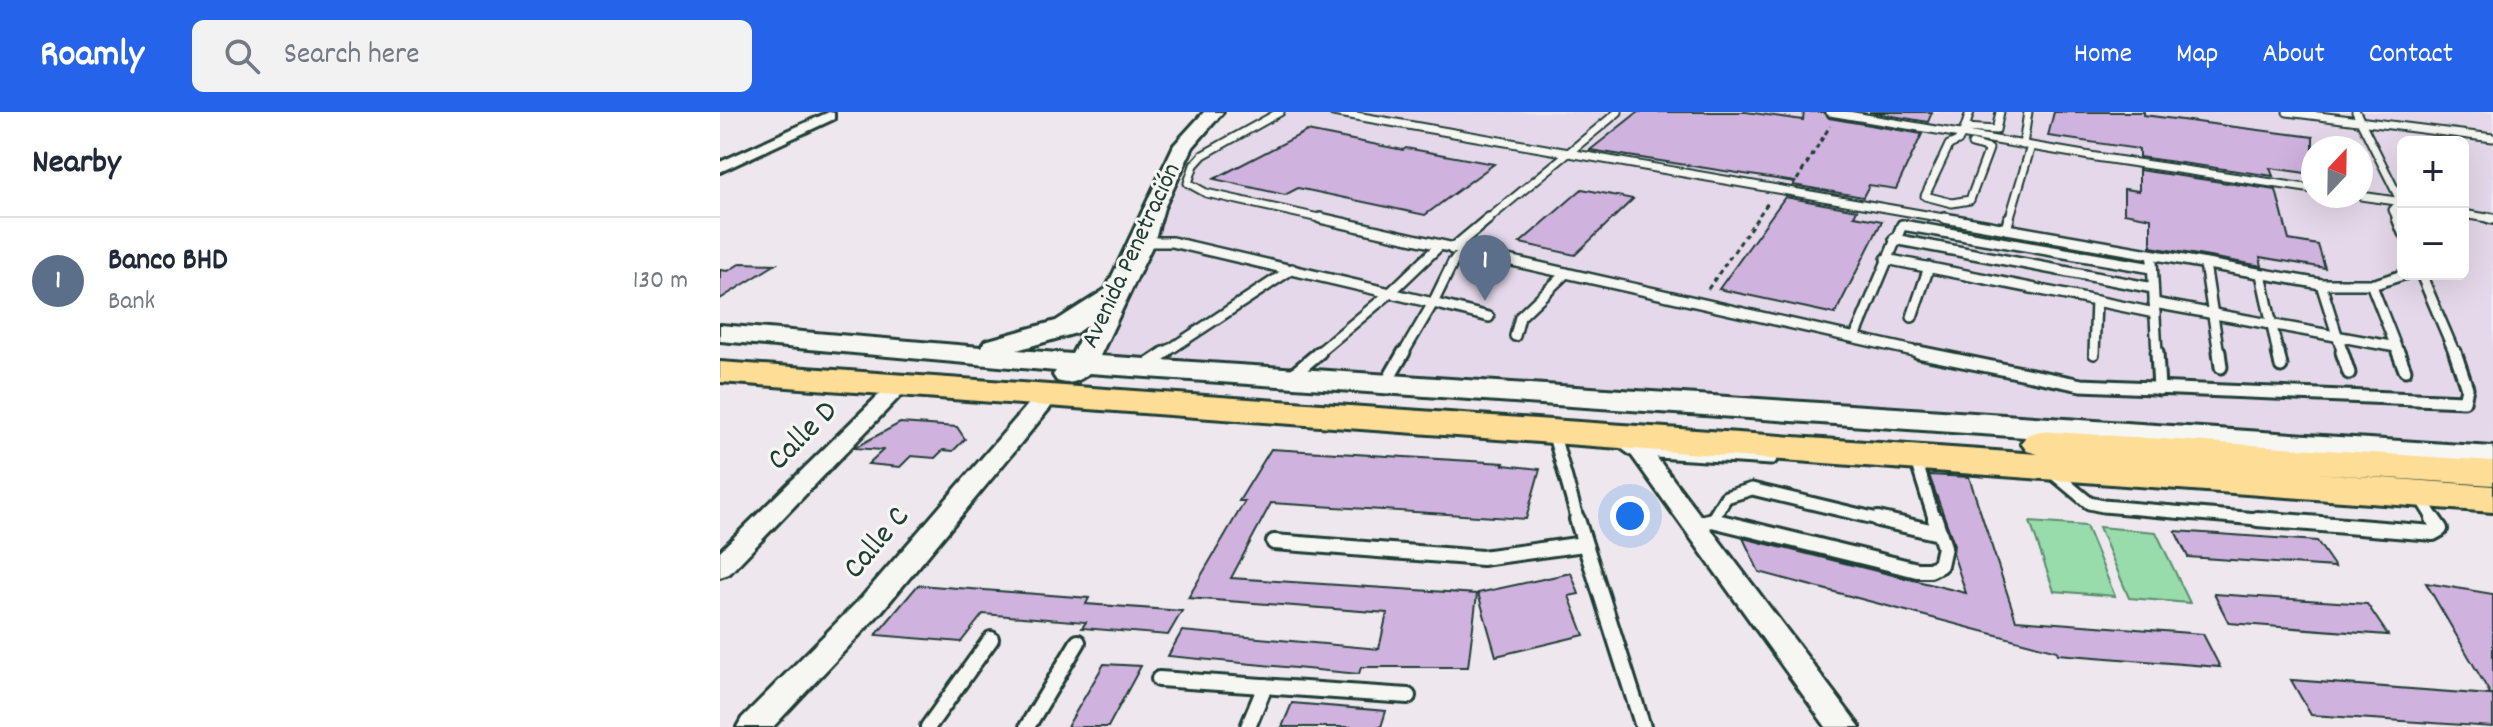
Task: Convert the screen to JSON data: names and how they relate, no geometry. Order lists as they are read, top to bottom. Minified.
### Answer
{"streets":{"street":["Avenida Penetración","Calle D","Calle C"]},"crossings":[["Avenida Penetración","Calle C"]],"north":"top","page":{"header":"Roamly","search":"Search here","nav":["Home","Map","About","Contact"],"heading":"Nearby","map_buttons":["+","−"],"list":[{"mark":"1","name":"Banco BHD","note":"Bank","value":"130 m"}],"pins":"1"}}
